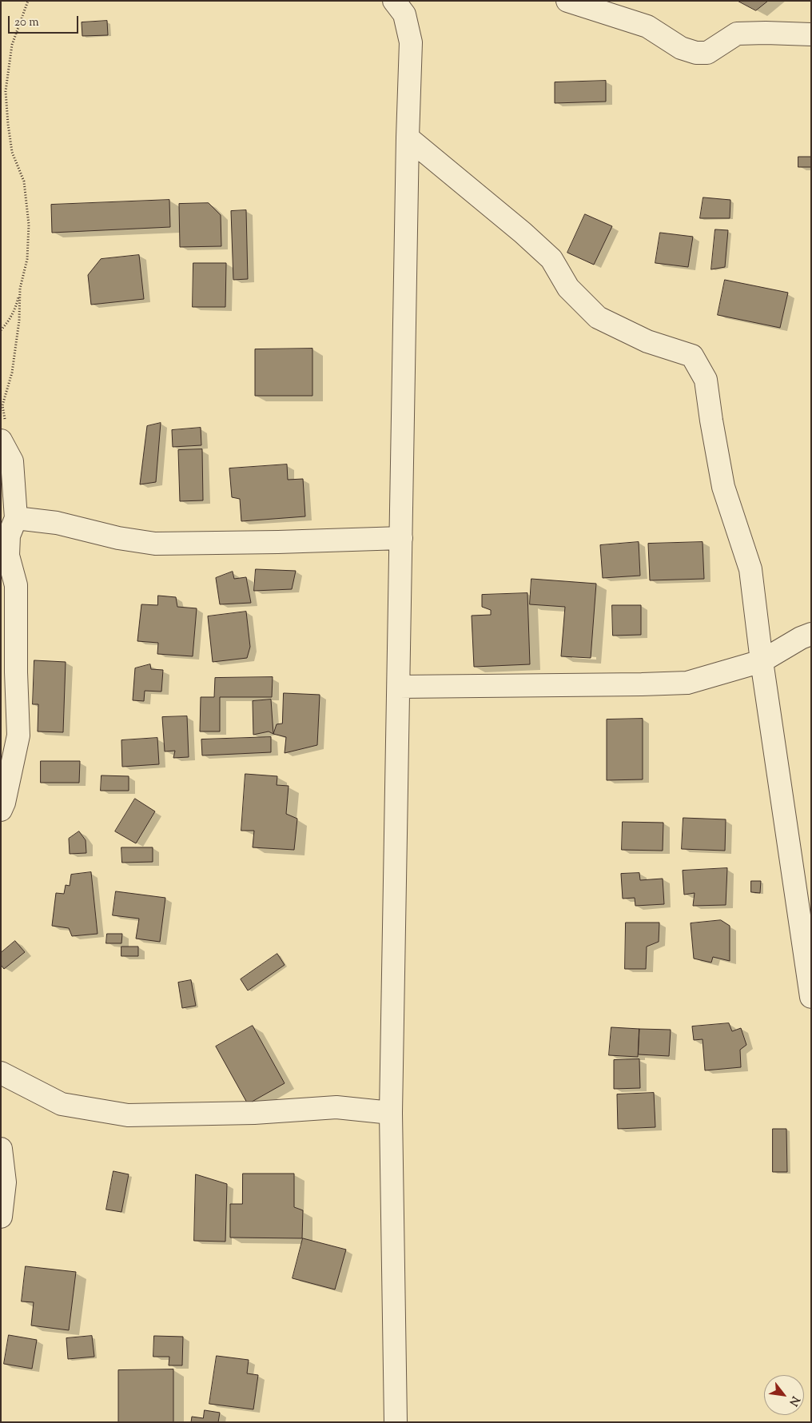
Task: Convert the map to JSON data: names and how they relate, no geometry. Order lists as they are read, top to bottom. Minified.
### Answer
{"scale_bar":"20 m","north":"bottom right"}
